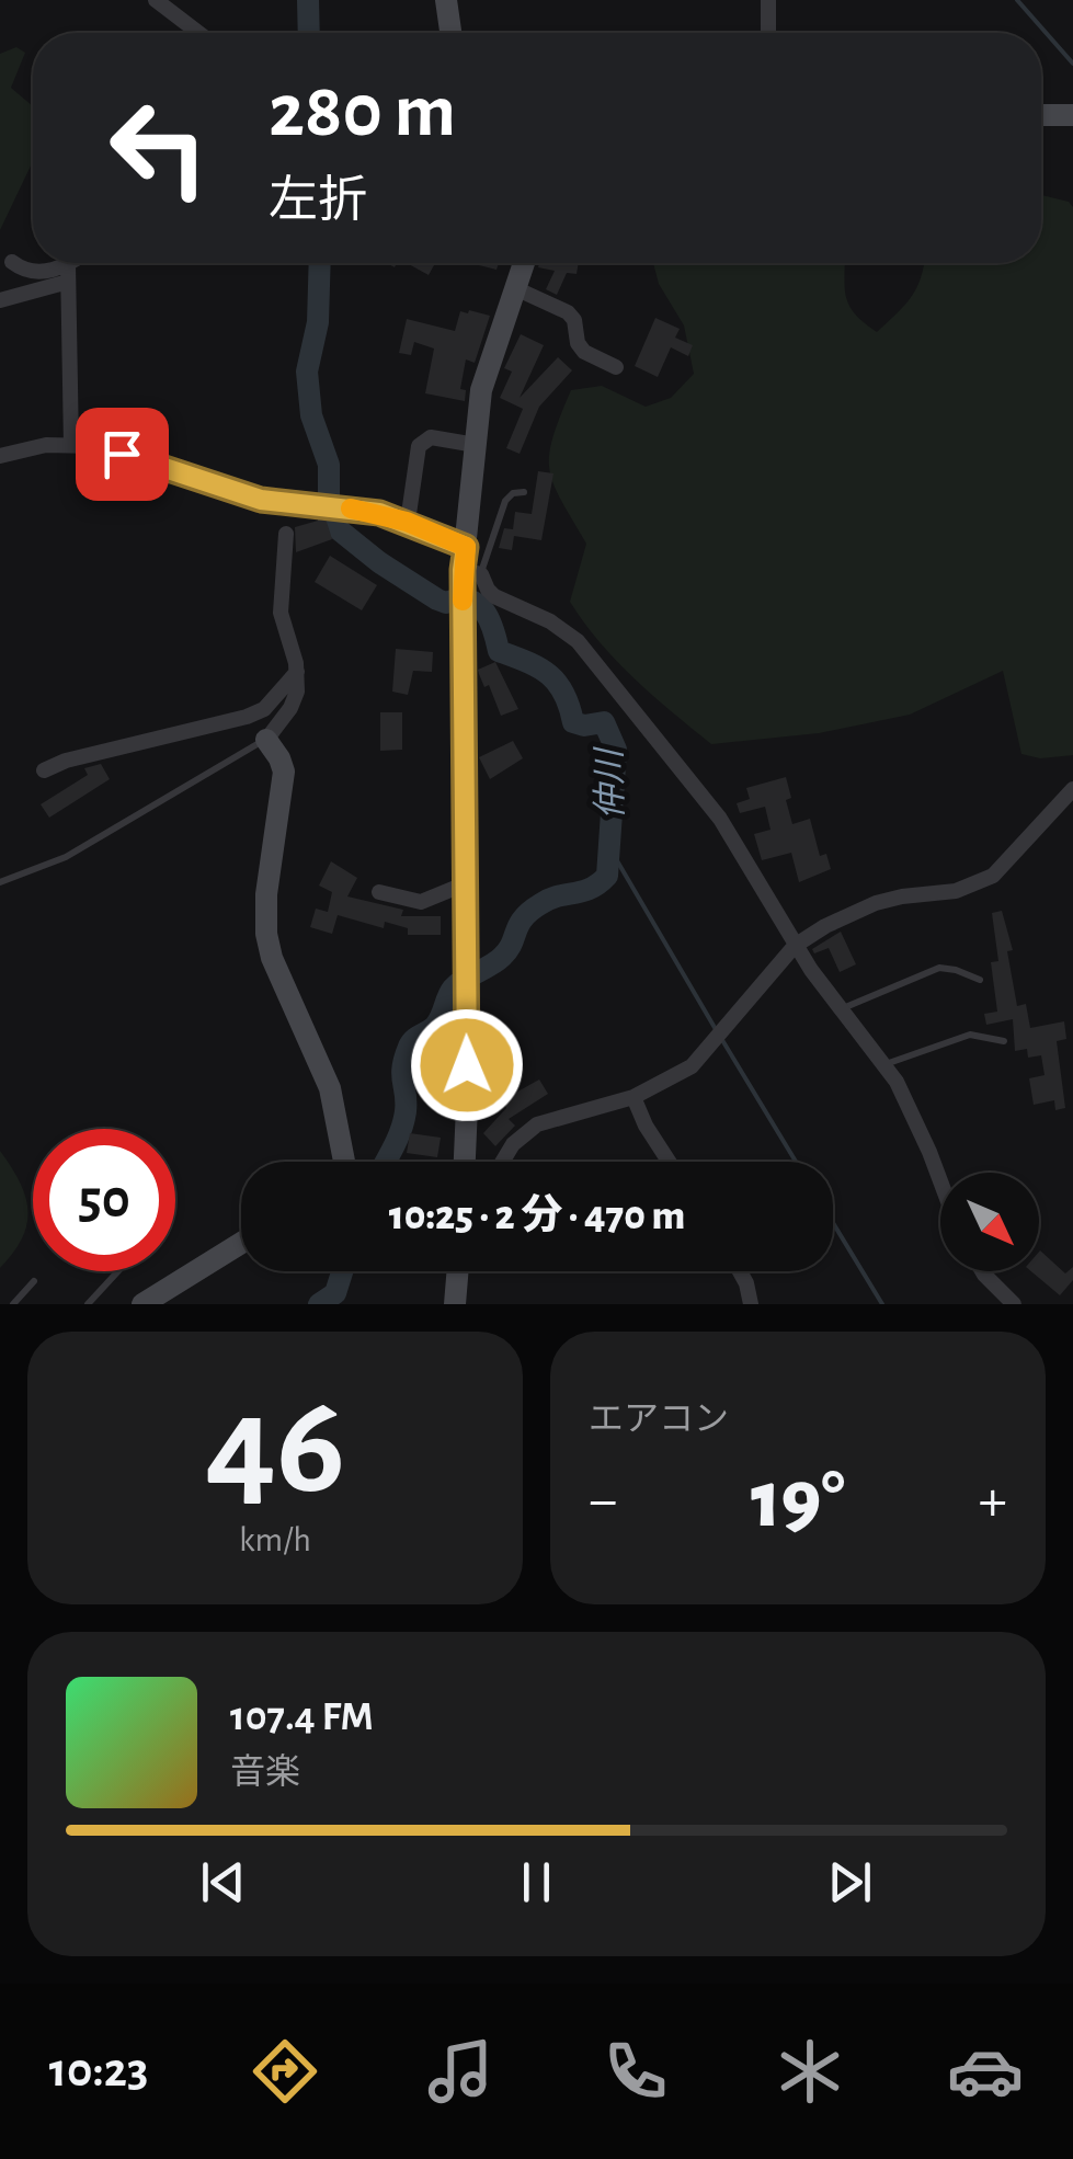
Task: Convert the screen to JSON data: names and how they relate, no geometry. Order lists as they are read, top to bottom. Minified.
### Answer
{"water":["仲川"],"north":"bottom right","page":{"turn":["280 m","左折"],"limit":"50","trip":"10:25 · 2 分 · 470 m","tile":[["46","km/h"],"エアコン"],"heat":["−","19°","+"],"song":["107.4 FM","音楽"],"tabs":"10:23"}}
